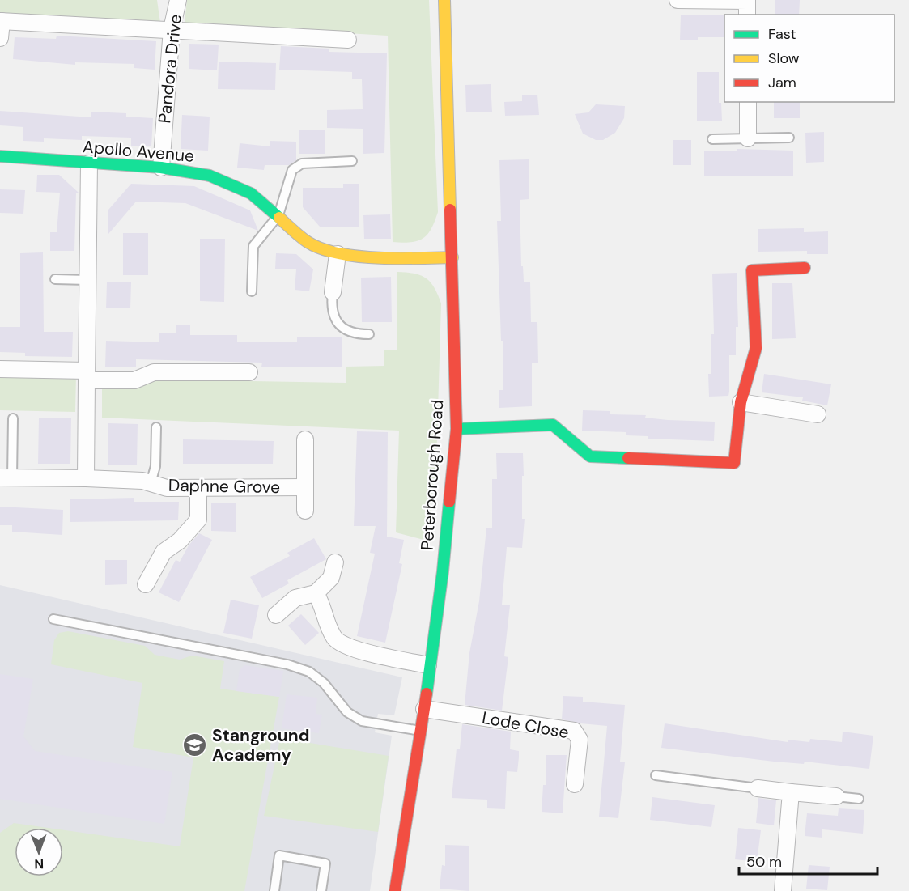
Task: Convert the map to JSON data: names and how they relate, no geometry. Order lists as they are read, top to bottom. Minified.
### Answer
{"streets":{"street":["Pandora Drive","Apollo Avenue","Peterborough Road","Daphne Grove","Lode Close"]},"crossings":[["Pandora Drive","Apollo Avenue"],["Apollo Avenue","Peterborough Road"],["Peterborough Road","Lode Close"]],"places":{"school or university":["Stanground Academy"]},"legend":["Fast","Slow","Jam"],"scale_bar":"50 m","north":"bottom"}
